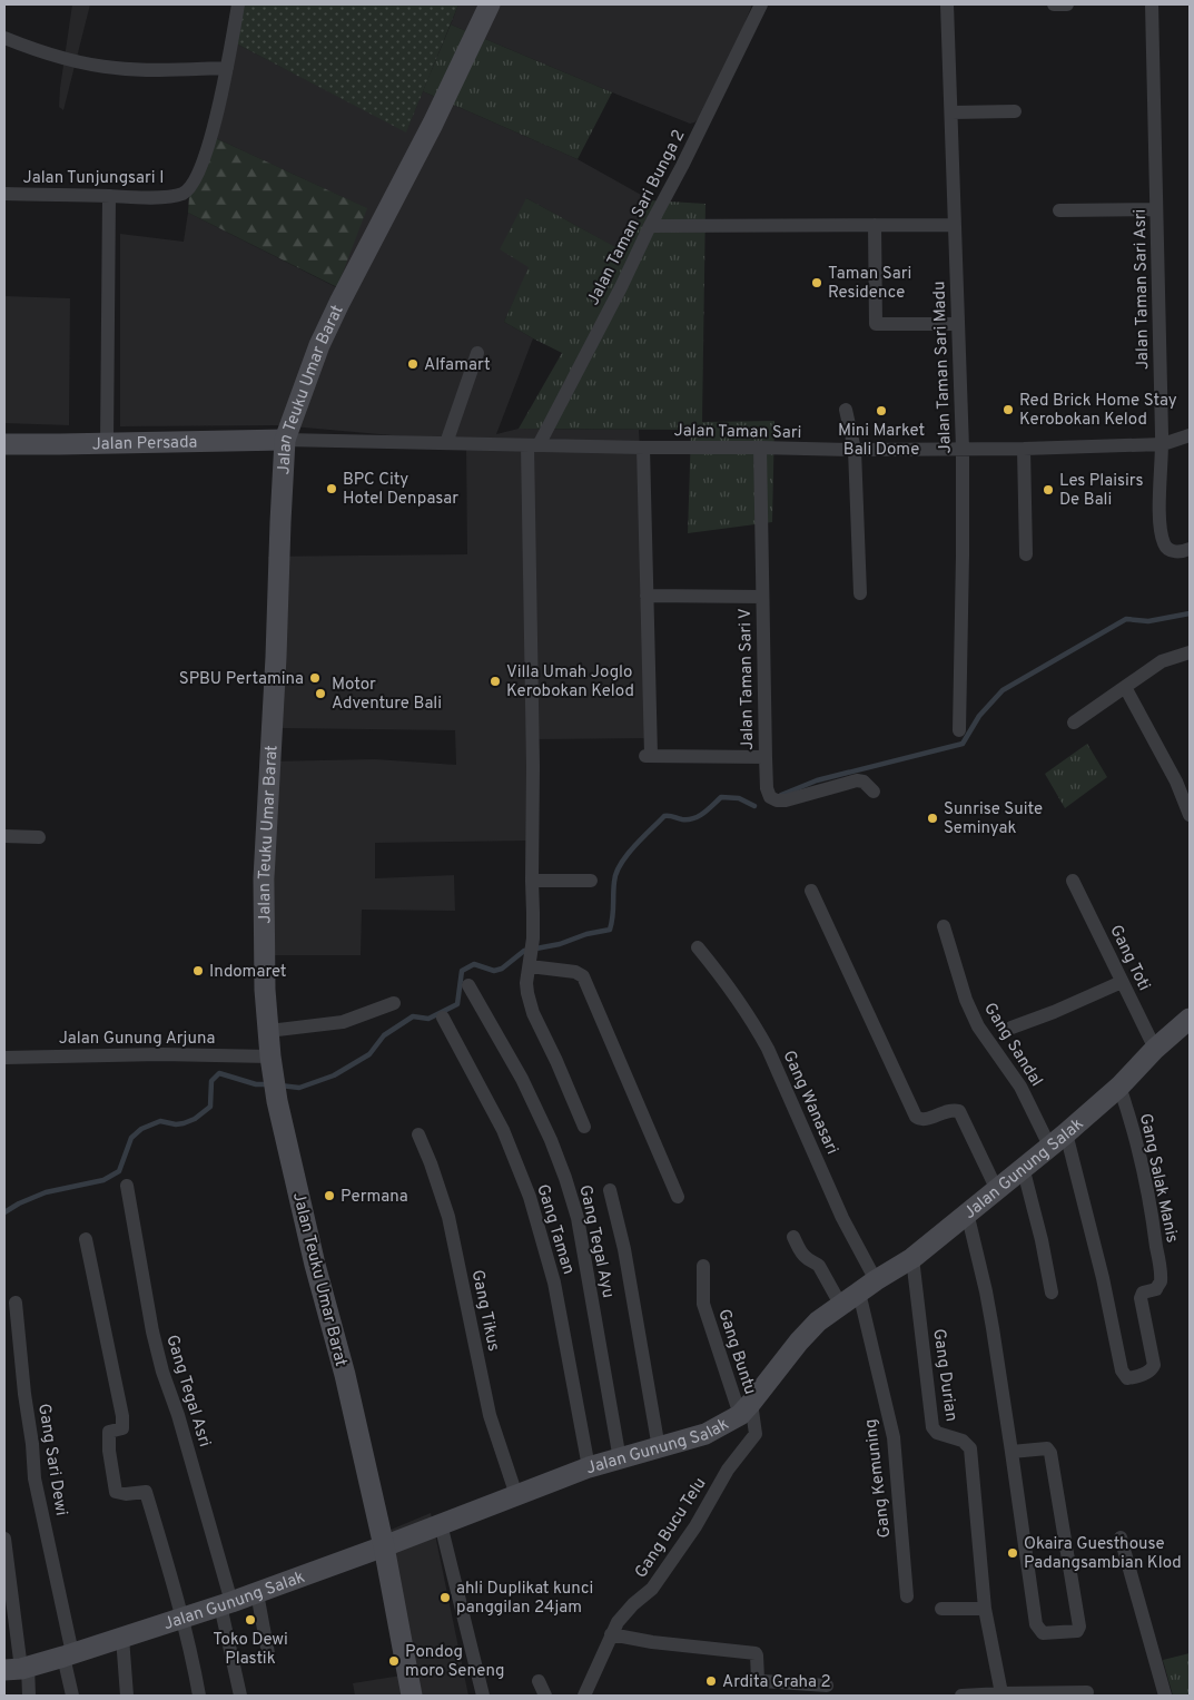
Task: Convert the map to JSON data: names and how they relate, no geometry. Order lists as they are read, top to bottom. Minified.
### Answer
{"streets":{"main road":["Jalan Teuku Umar Barat","Jalan Persada","Jalan Gunung Salak"],"street":["Jalan Tunjungsari I","Jalan Taman Sari Bunga 2","Jalan Taman Sari Asri","Jalan Taman Sari Madu","Jalan Taman Sari","Jalan Taman Sari V","Gang Toti","Jalan Gunung Arjuna","Gang Sandal","Gang Wanasari","Gang Salak Manis","Gang Taman","Gang Tegal Ayu","Gang Tikus","Gang Buntu","Gang Durian","Gang Tegal Asri","Gang Sari Dewi","Gang Kemuning","Gang Bucu Telu"]},"crossings":[["Jalan Taman Sari Bunga 2","Jalan Taman Sari"],["Jalan Taman Sari Asri","Jalan Taman Sari"],["Jalan Taman Sari Madu","Jalan Taman Sari"],["Jalan Teuku Umar Barat","Jalan Taman Sari"],["Jalan Teuku Umar Barat","Jalan Persada"],["Jalan Teuku Umar Barat","Jalan Gunung Arjuna"],["Jalan Teuku Umar Barat","Jalan Gunung Salak"],["Jalan Taman Sari","Jalan Persada"],["Jalan Taman Sari","Jalan Taman Sari V"],["Gang Toti","Jalan Gunung Salak"],["Gang Sandal","Jalan Gunung Salak"],["Gang Sandal","Gang Salak Manis"],["Gang Wanasari","Jalan Gunung Salak"],["Jalan Gunung Salak","Gang Salak Manis"],["Jalan Gunung Salak","Gang Taman"],["Jalan Gunung Salak","Gang Tegal Ayu"],["Jalan Gunung Salak","Gang Tikus"],["Jalan Gunung Salak","Gang Buntu"],["Jalan Gunung Salak","Gang Durian"],["Jalan Gunung Salak","Gang Tegal Asri"],["Jalan Gunung Salak","Gang Sari Dewi"],["Jalan Gunung Salak","Gang Kemuning"],["Jalan Gunung Salak","Gang Bucu Telu"],["Gang Buntu","Gang Bucu Telu"]],"places":["Taman Sari Residence","Alfamart","Red Brick Home Stay Kerobokan Kelod","Mini Market Bali Dome","BPC City Hotel Denpasar","Les Plaisirs De Bali","SPBU Pertamina","Villa Umah Joglo Kerobokan Kelod","Motor Adventure Bali","Sunrise Suite Seminyak","Indomaret","Permana","Okaira Guesthouse Padangsambian Klod","ahli Duplikat kunci panggilan 24jam","Toko Dewi Plastik","Pondog moro Seneng","Ardita Graha 2"]}
